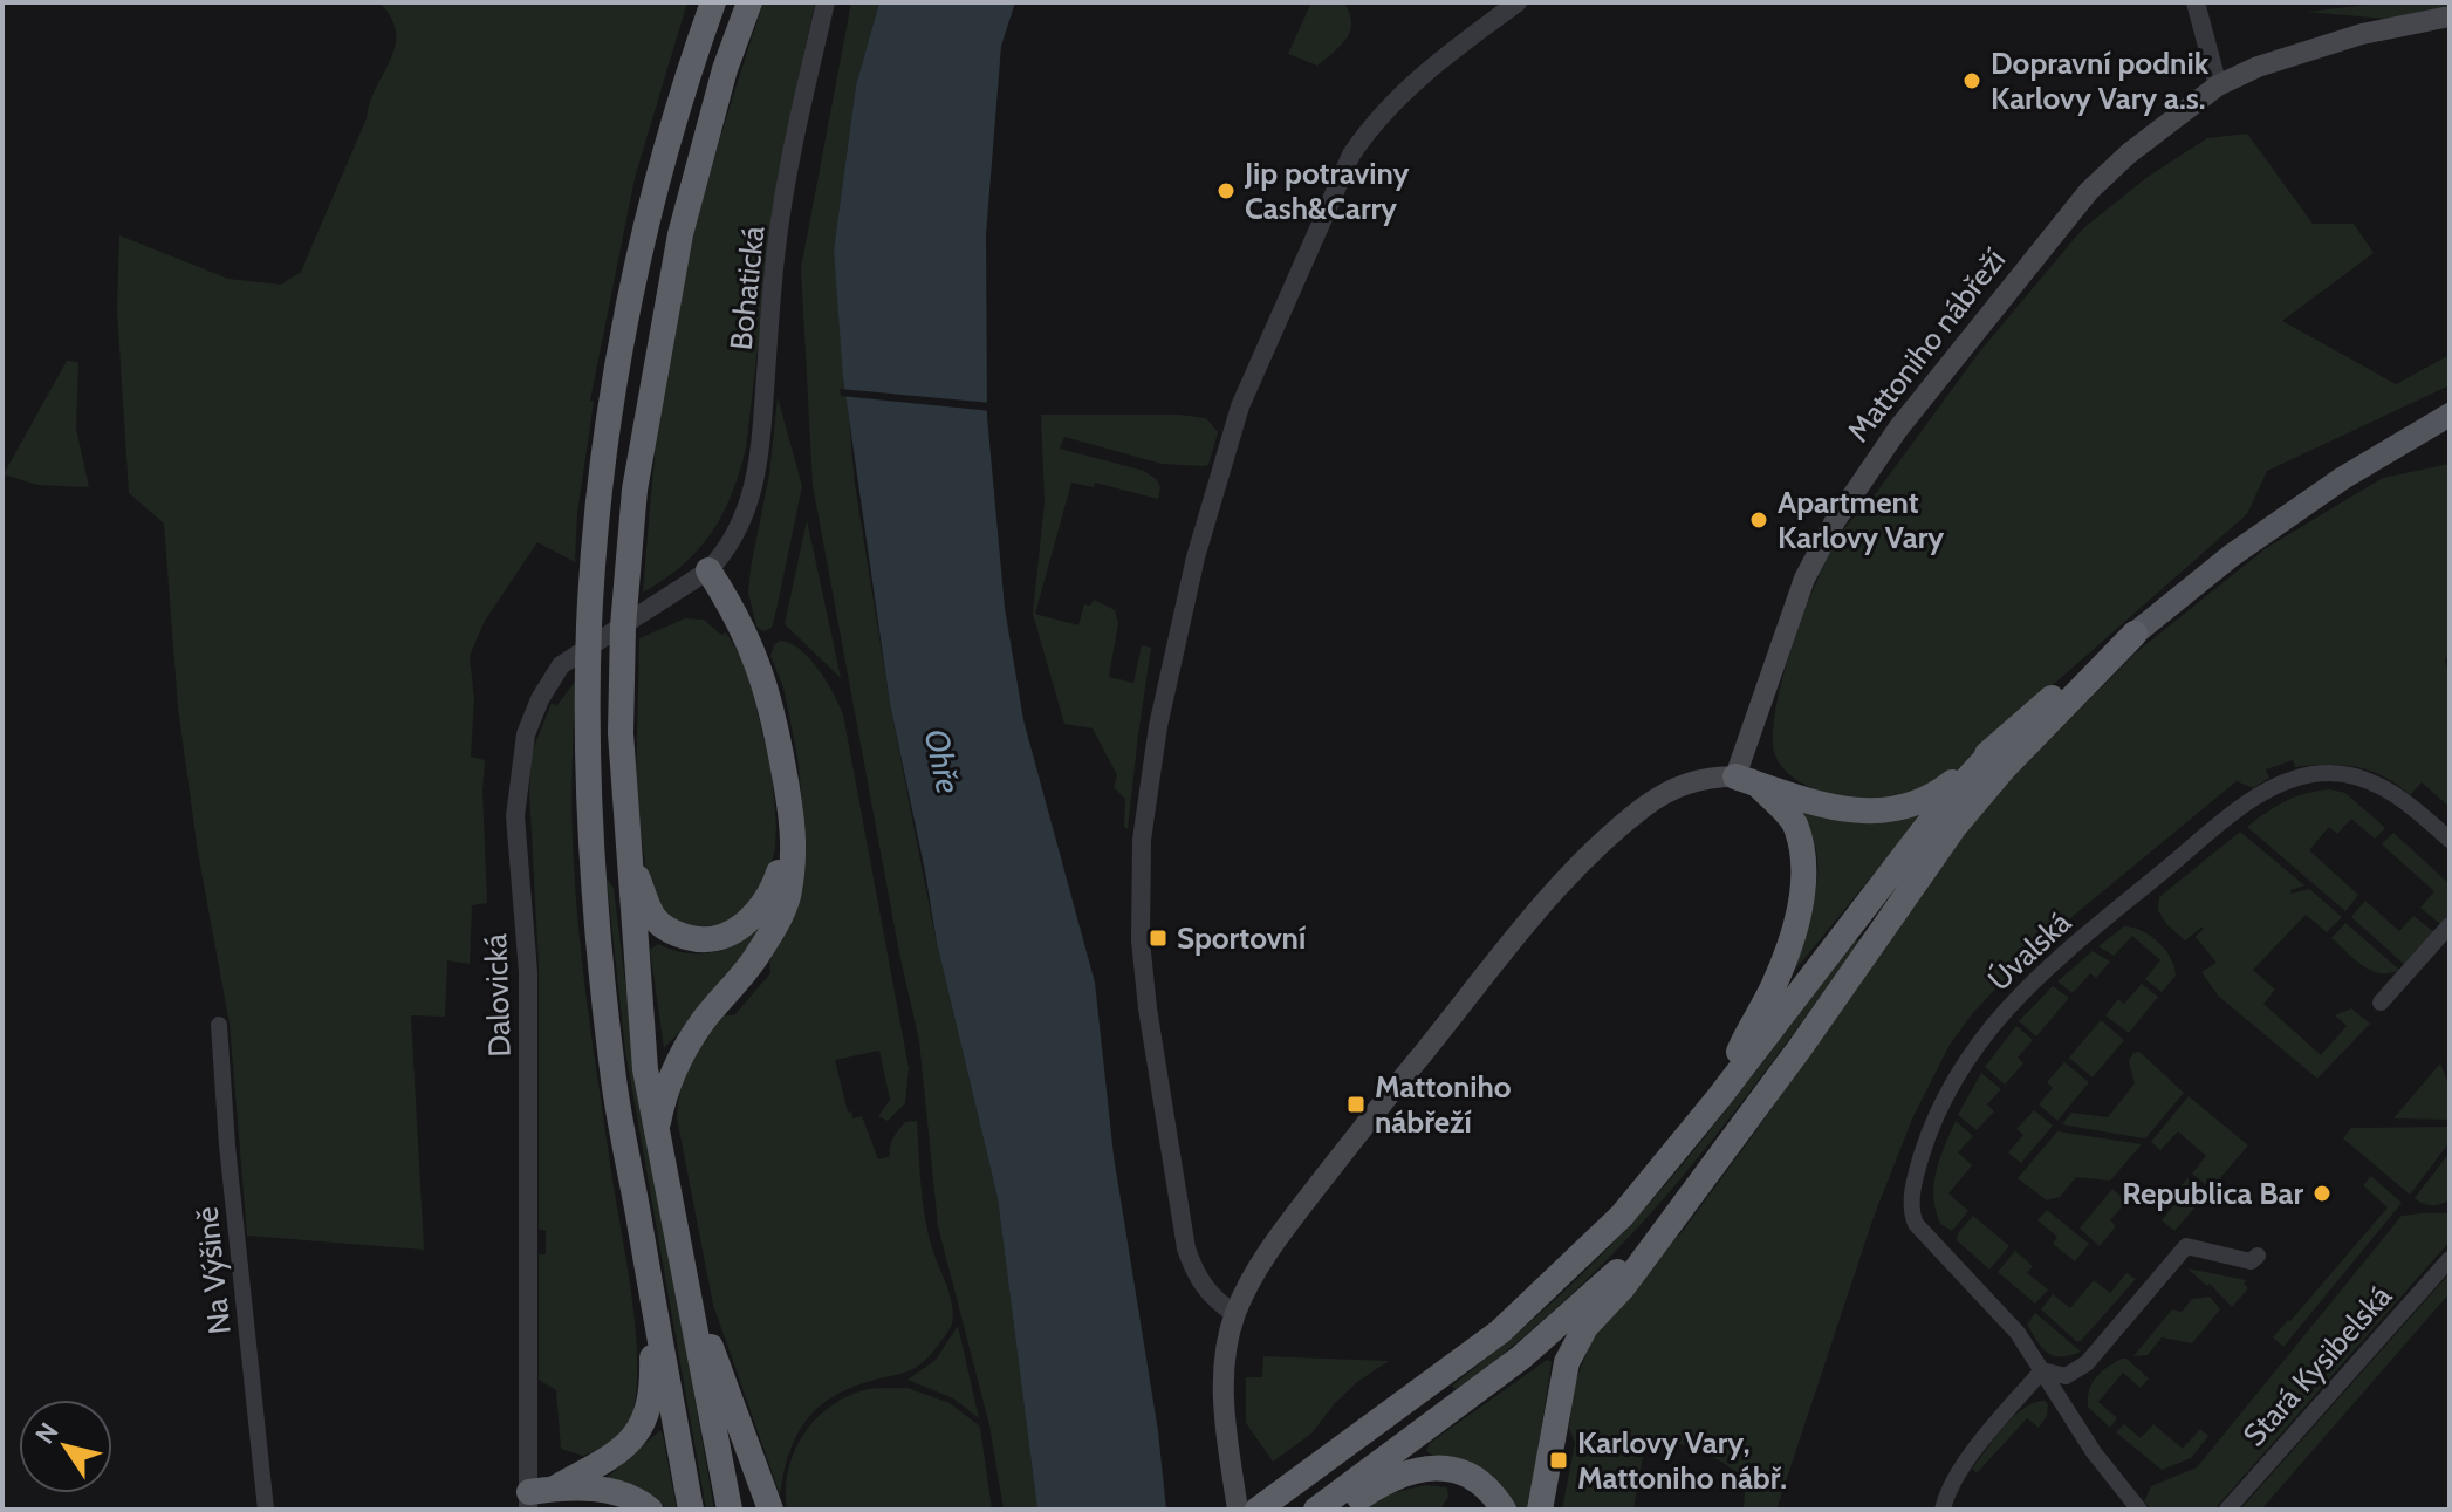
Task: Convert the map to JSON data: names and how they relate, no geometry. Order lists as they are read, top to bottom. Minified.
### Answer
{"streets":{"main road":["Mattoniho nábřeží"],"street":["Bohatická","Úvalská","Dalovická","Na Výšině","Stará Kysibelská"]},"crossings":[["Bohatická","Dalovická"]],"water":["Ohře"],"places":{"other":["Dopravní podnik Karlovy Vary a.s.","Jip potraviny Cash&Carry","Apartment Karlovy Vary","Republica Bar"],"transit":["Sportovní","Mattoniho nábřeží","Karlovy Vary, Mattoniho nábř."]},"north":"top left"}
